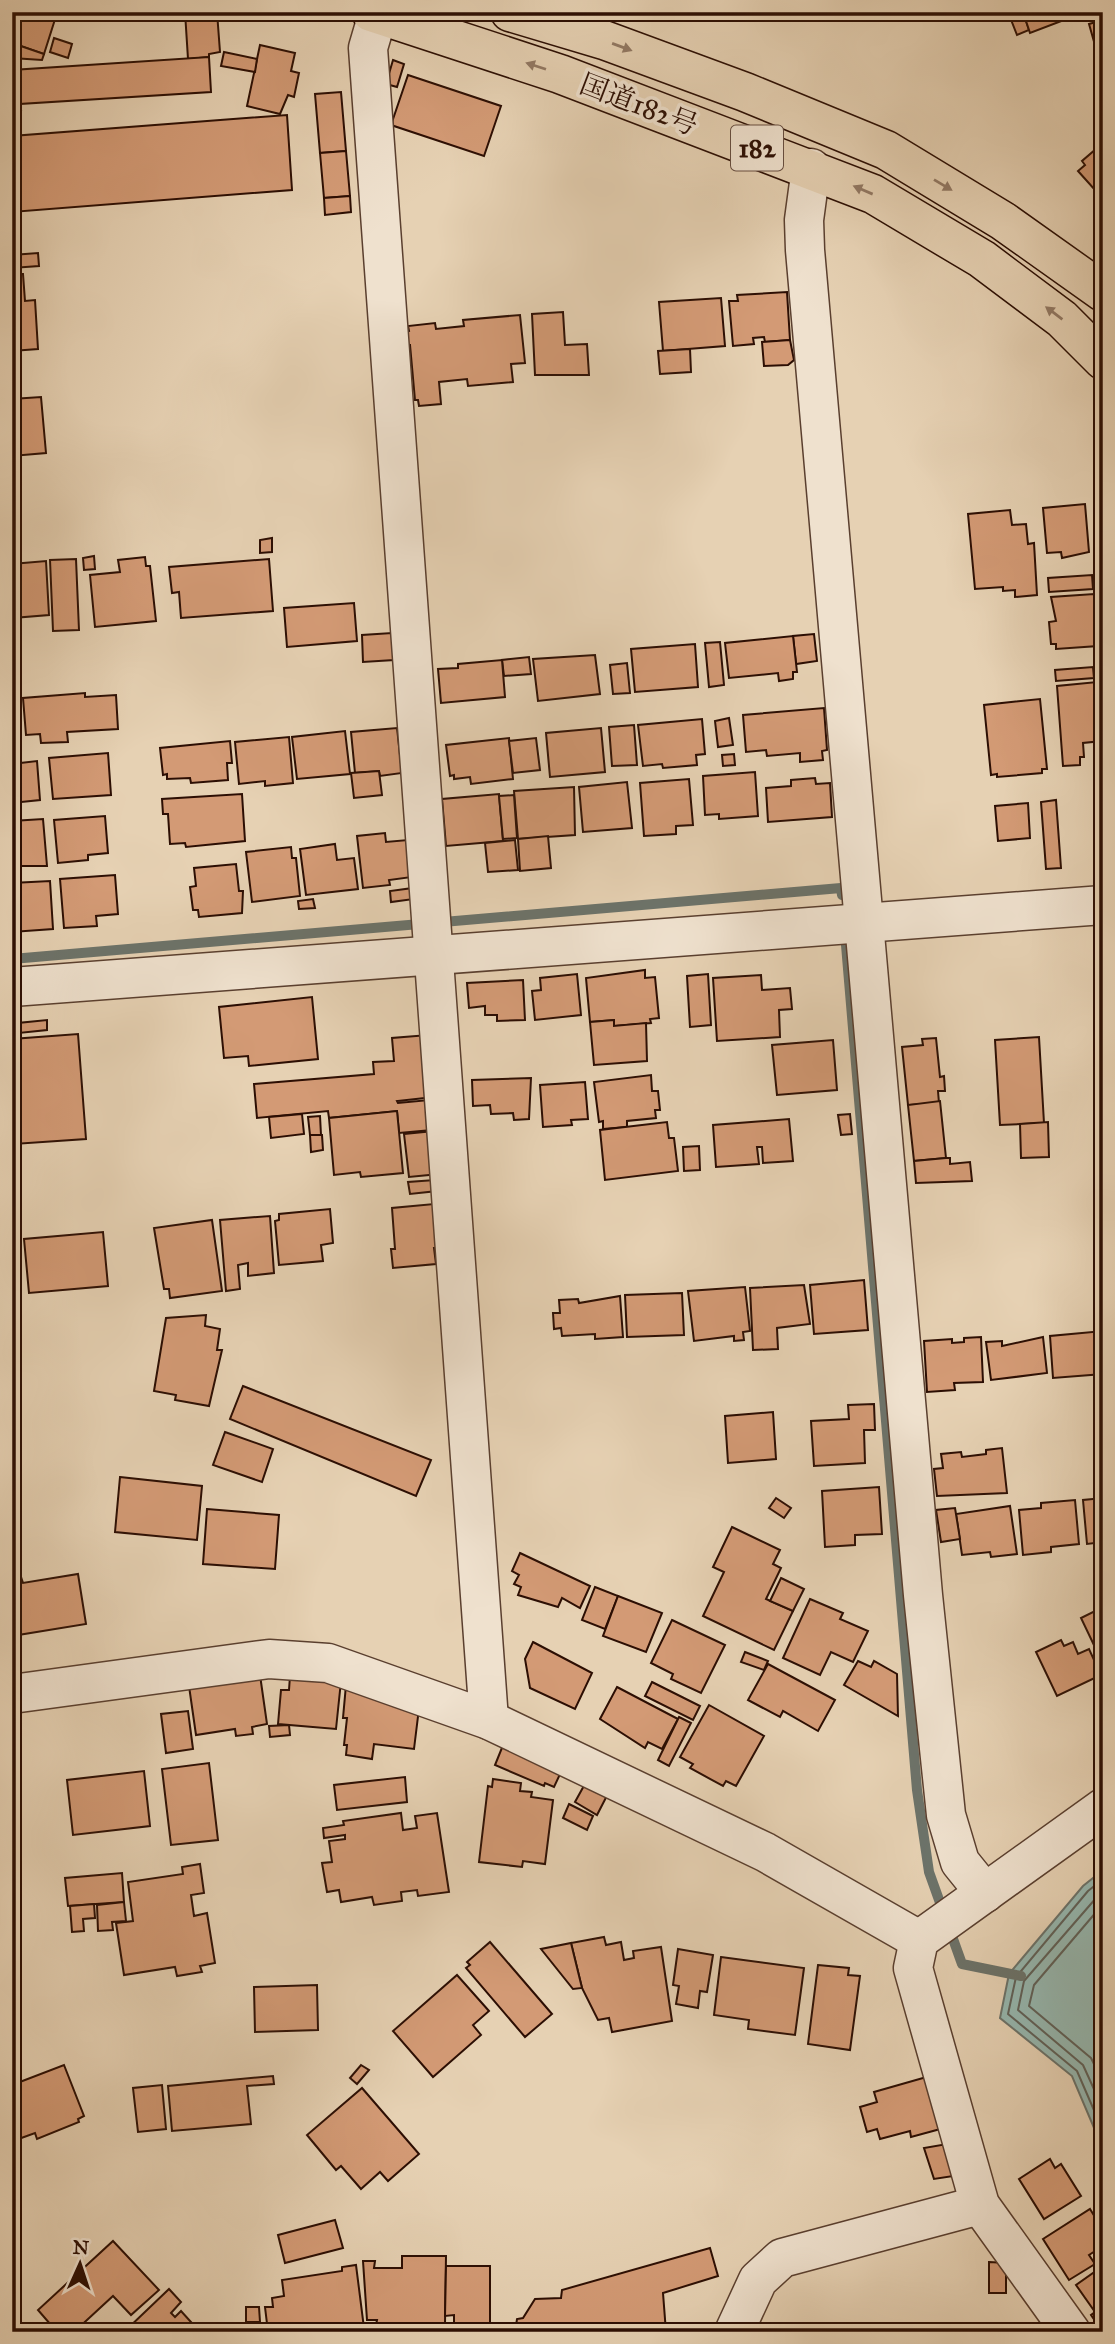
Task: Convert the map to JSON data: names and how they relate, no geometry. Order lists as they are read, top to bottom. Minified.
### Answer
{"streets":{"highway":["国道182号","182"]},"north":"top"}
